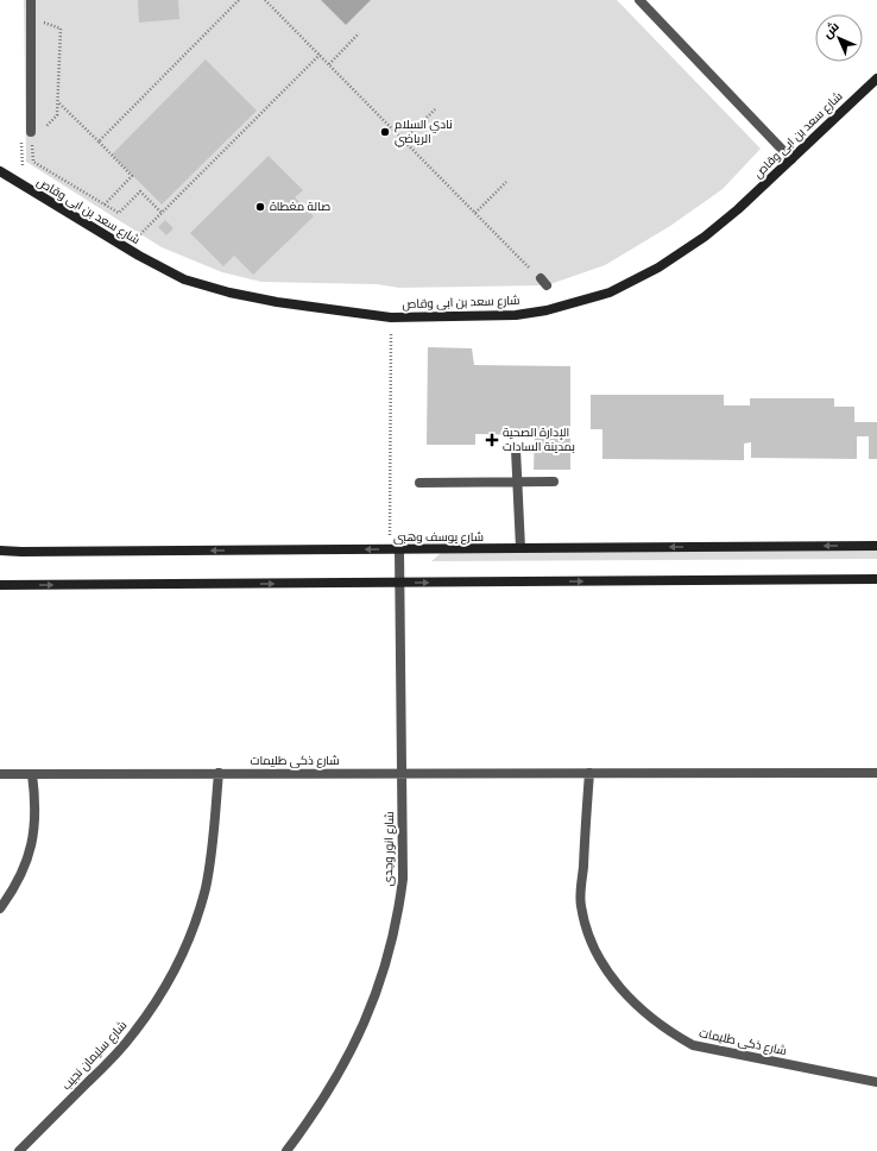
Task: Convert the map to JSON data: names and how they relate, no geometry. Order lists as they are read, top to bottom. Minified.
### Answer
{"streets":{"street":["شارع سعد بن ابى وقاص","شارع يوسف وهبى","شارع ذكى طليمات","شارع انور وجدى","شارع سليمان نجيب"]},"crossings":[["شارع يوسف وهبى","شارع انور وجدى"],["شارع ذكى طليمات","شارع انور وجدى"],["شارع ذكى طليمات","شارع سليمان نجيب"]],"places":{"other":["نادي السلام الرياضي","صالة مغطاة"],"health":["الإدارة الصحية بمدينة السادات"]},"north":"top left"}
